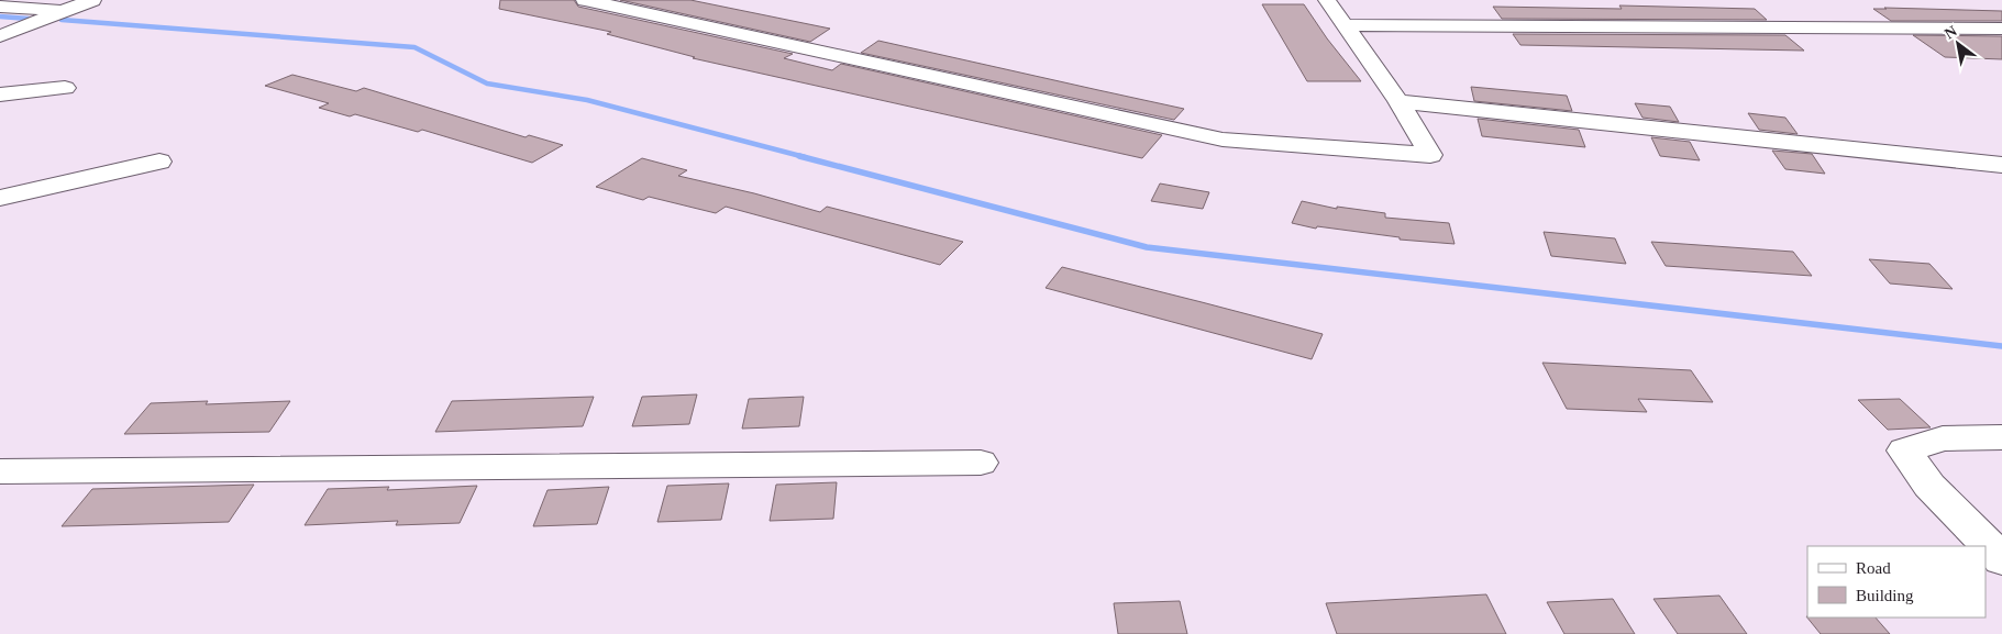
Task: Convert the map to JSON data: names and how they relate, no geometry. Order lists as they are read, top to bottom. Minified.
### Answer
{"legend":["Road","Building"],"north":"top left"}
